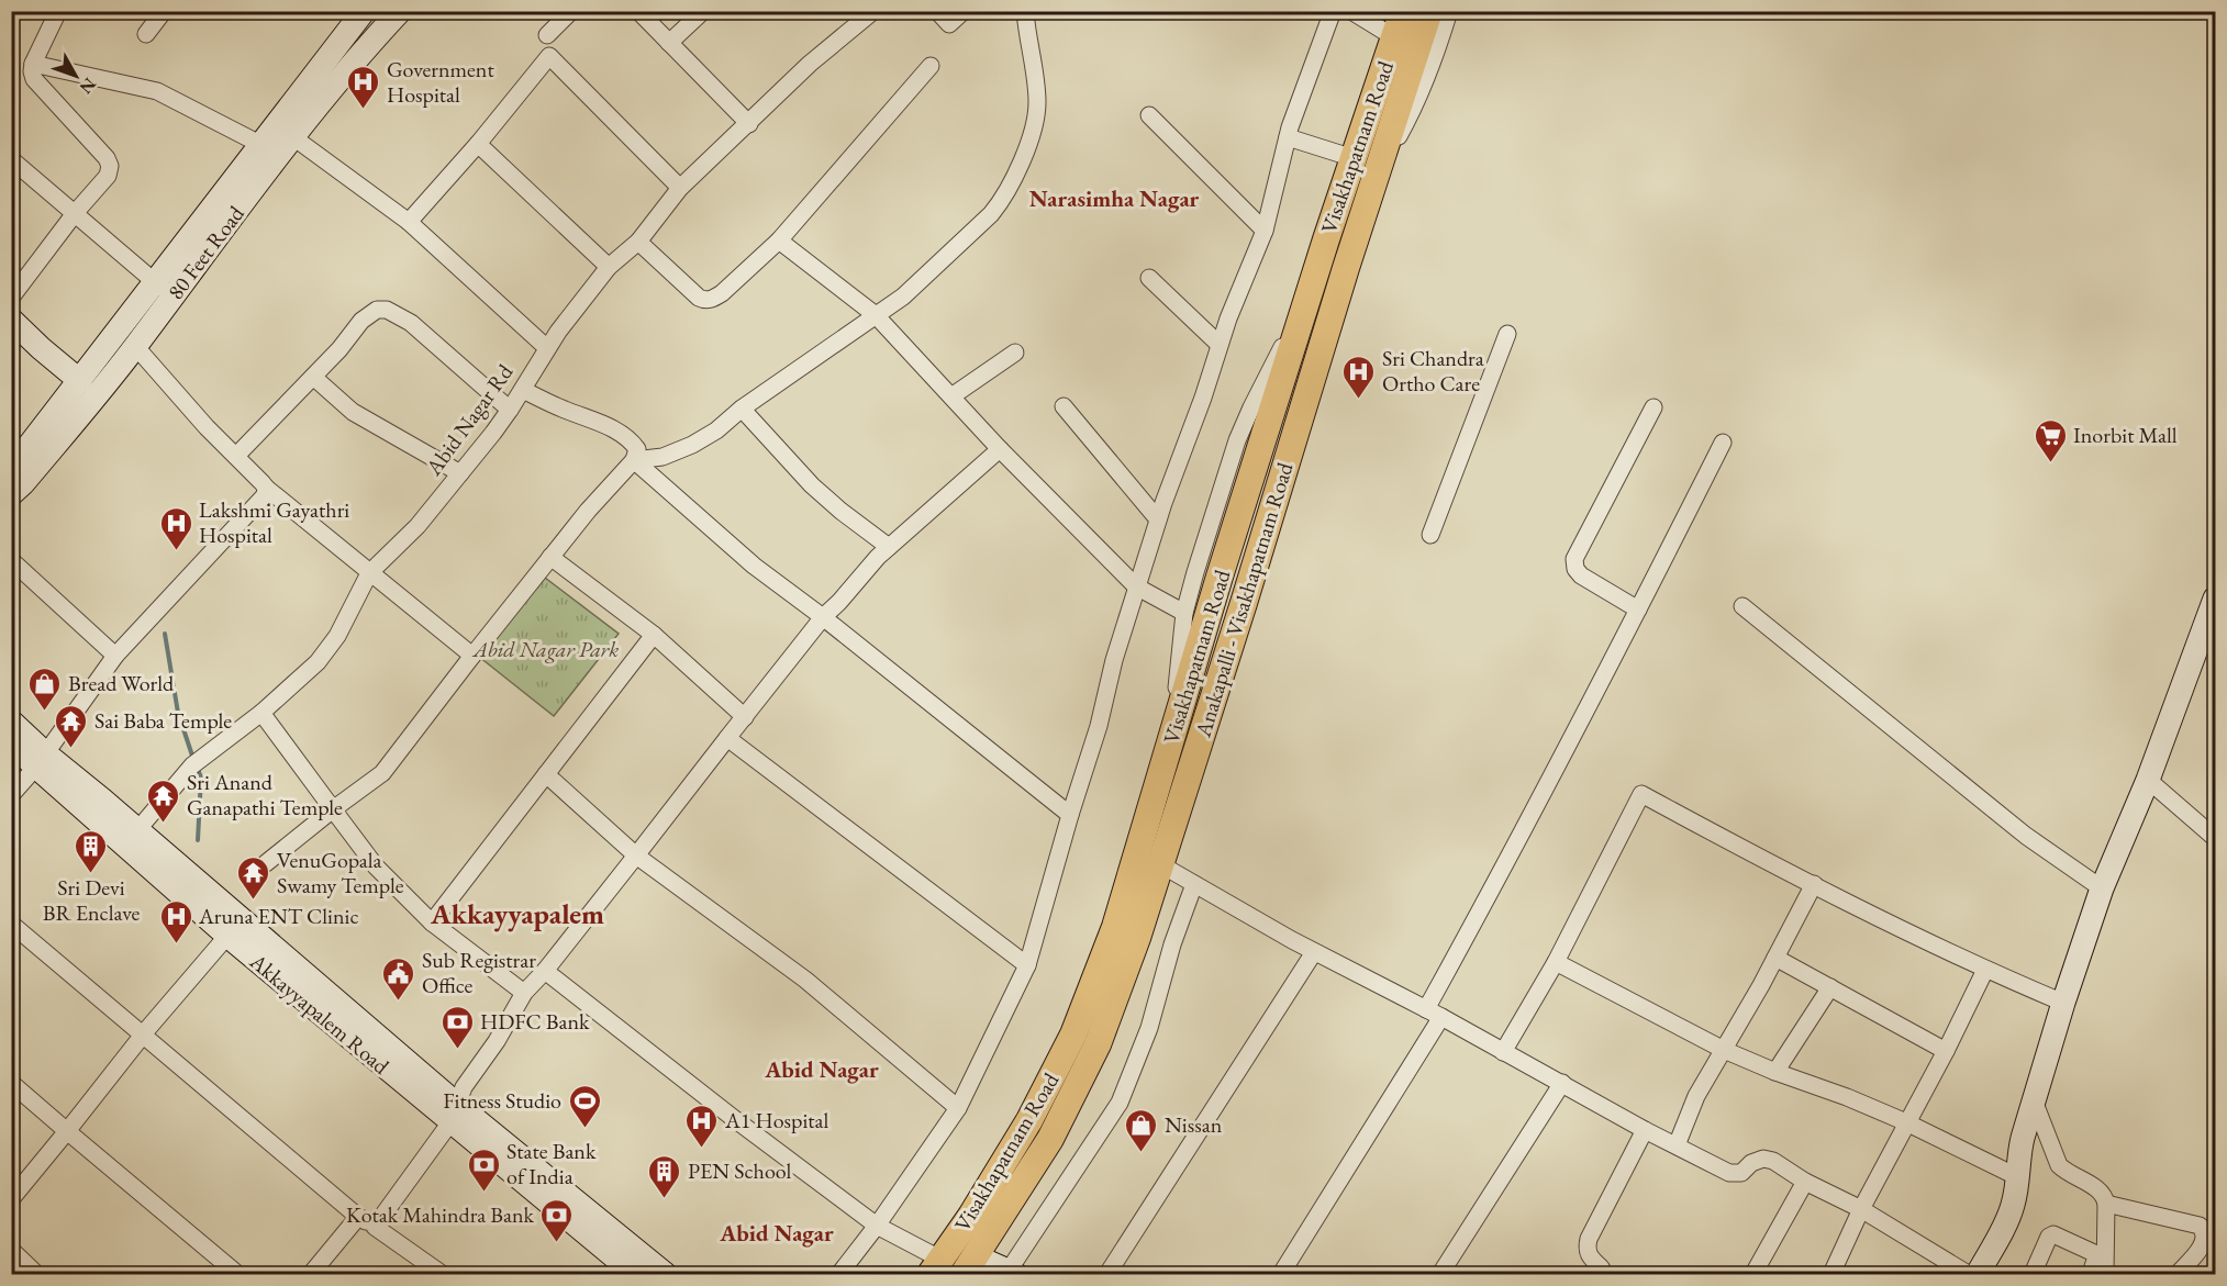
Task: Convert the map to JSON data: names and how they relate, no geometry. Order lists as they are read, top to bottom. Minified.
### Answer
{"streets":{"main road":["Visakhapatnam Road","80 Feet Road","Anakapalli - Visakhapatnam Road","Akkayyapalem Road"],"street":["Abid Nagar Rd"]},"districts":["Narasimha Nagar","Akkayyapalem","Abid Nagar","Abid Nagar"],"parks":["Abid Nagar Park"],"places":{"hospital":["Government Hospital","Sri Chandra Ortho Care","Lakshmi Gayathri Hospital","Aruna ENT Clinic","A1 Hospital"],"supermarket":["Inorbit Mall"],"shop":["Bread World","Nissan"],"temple":["Sai Baba Temple","Sri Anand Ganapathi Temple","VenuGopala Swamy Temple"],"building":["Sri Devi BR Enclave","PEN School"],"public building":["Sub Registrar Office"],"bank":["HDFC Bank","State Bank of India","Kotak Mahindra Bank"],"sports":["Fitness Studio"]},"north":"bottom right"}
